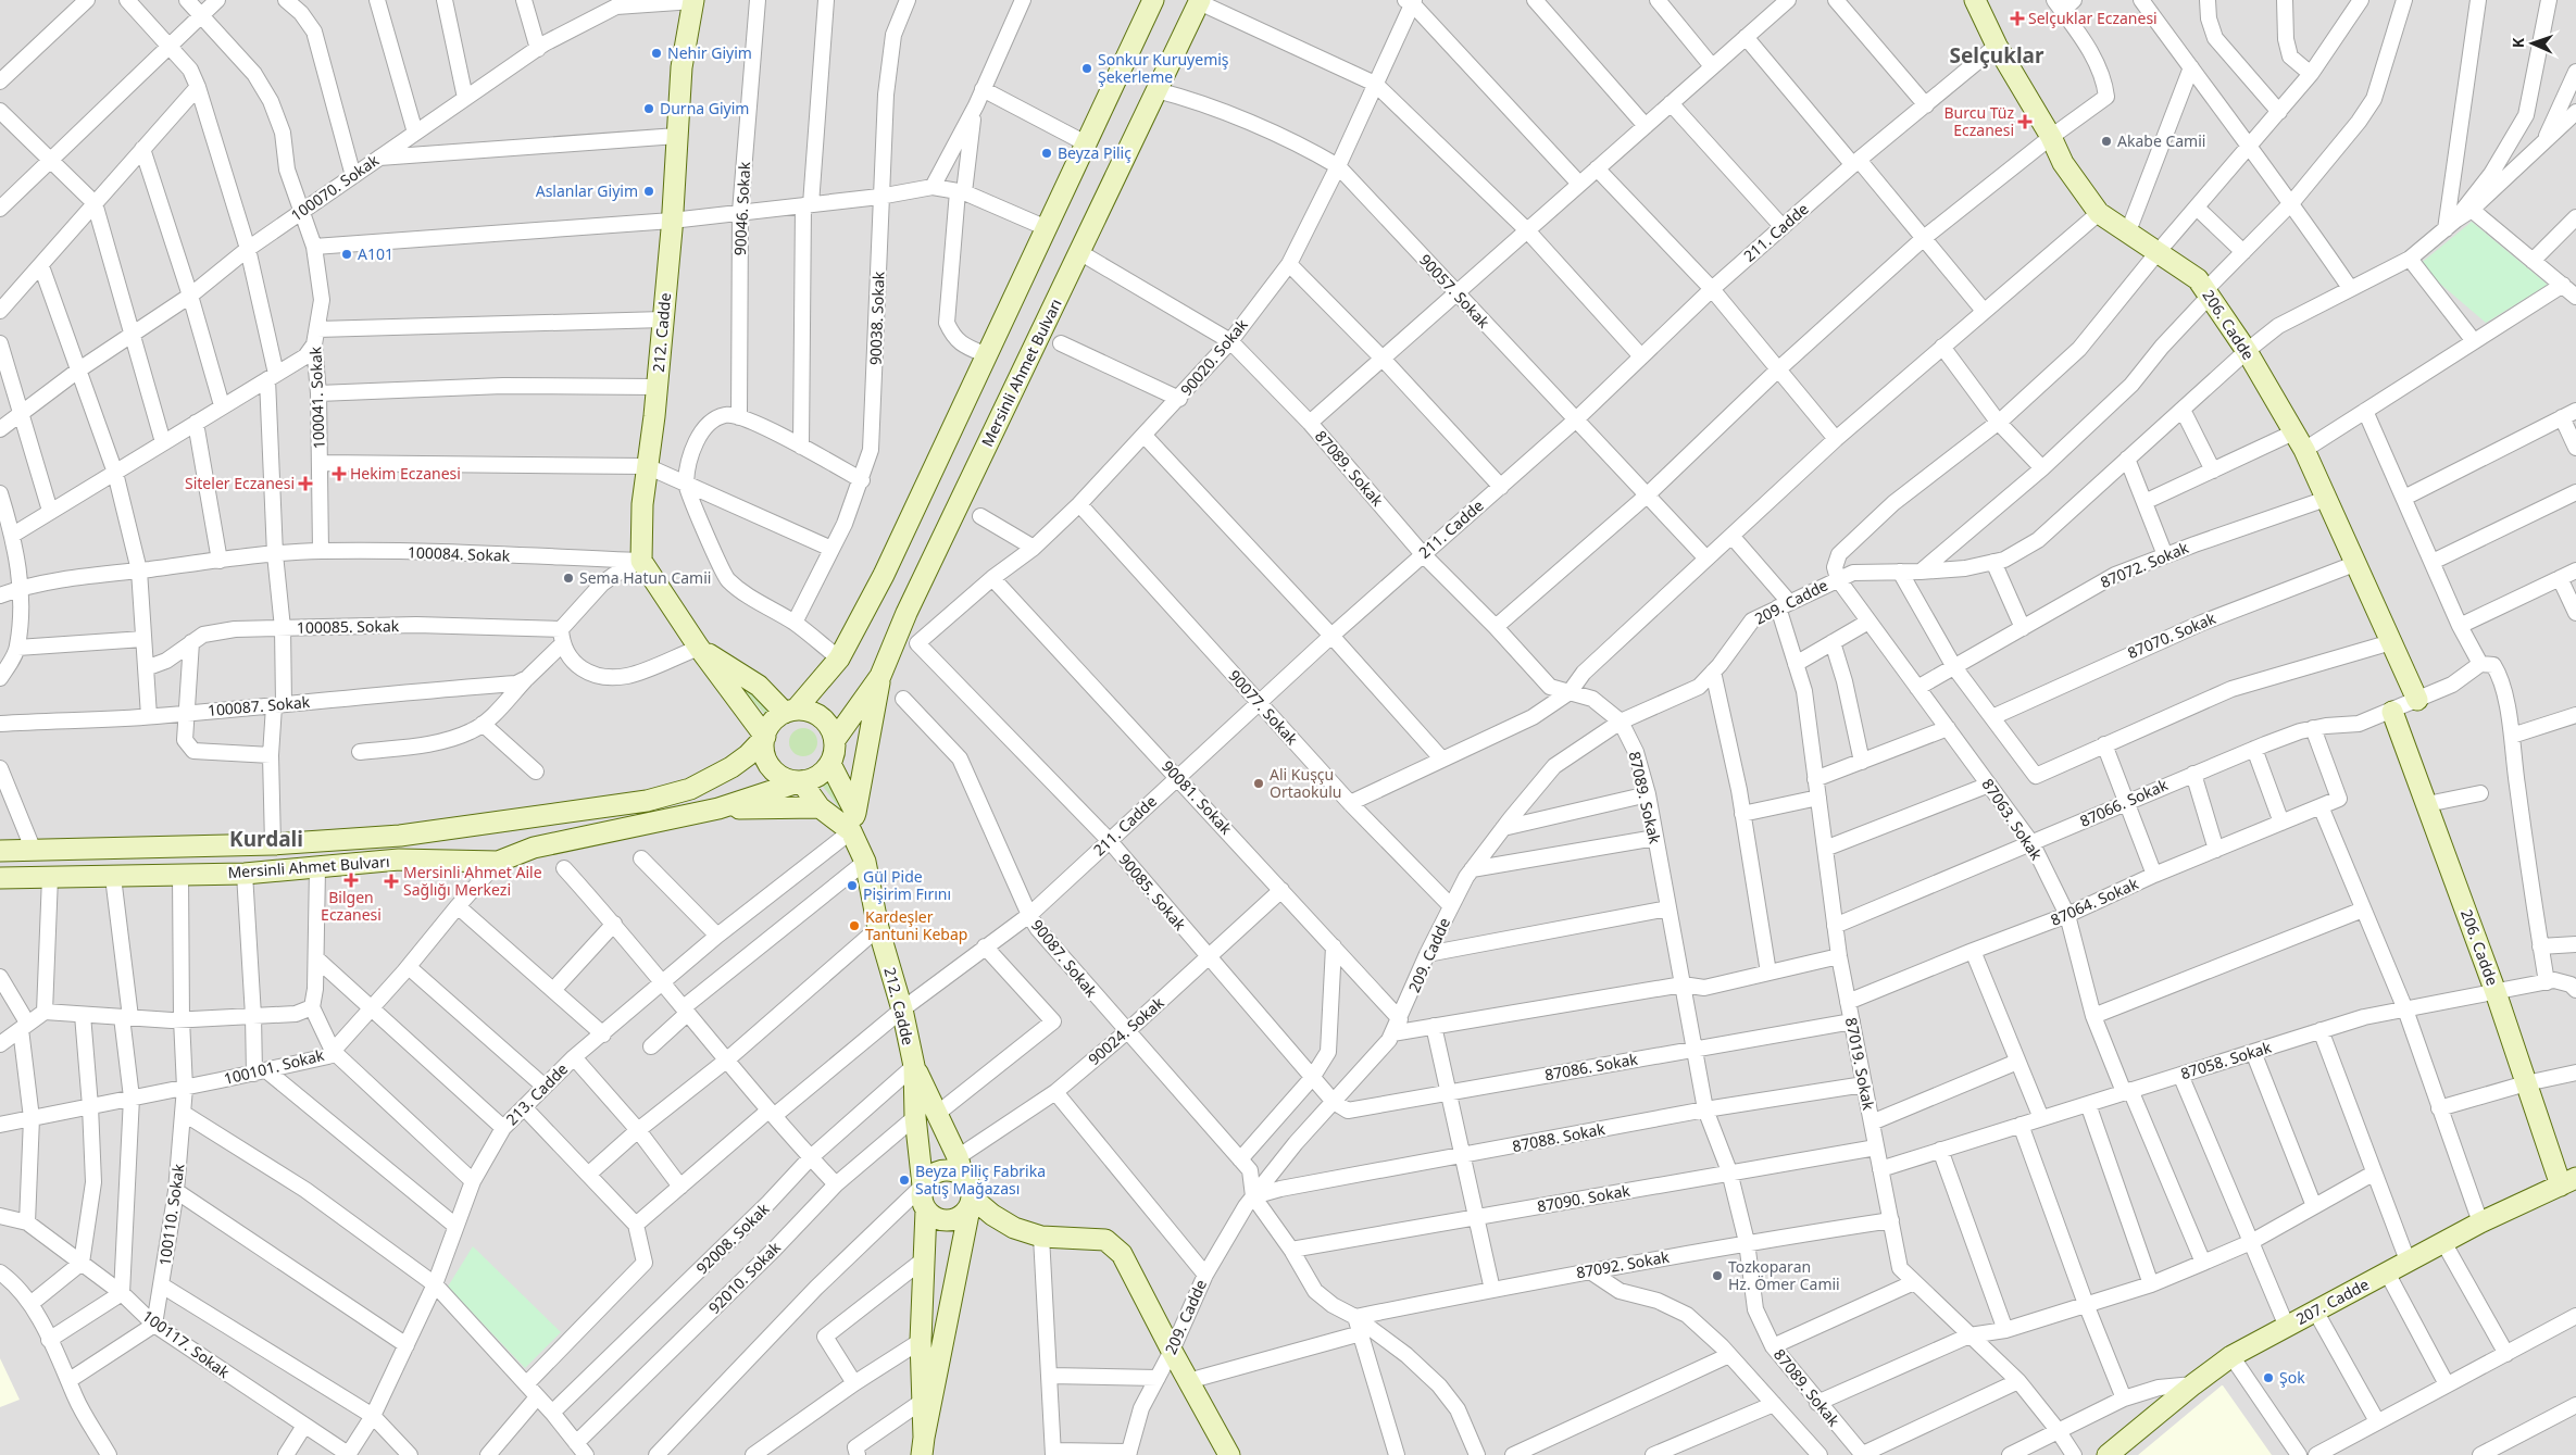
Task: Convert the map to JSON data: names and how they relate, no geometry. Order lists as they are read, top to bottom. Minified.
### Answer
{"streets":{"street":["100070. Sokak","90046. Sokak","211. Cadde","90057. Sokak","90038. Sokak","206. Cadde","212. Cadde","90020. Sokak","Mersinli Ahmet Bulvarı","100041. Sokak","87089. Sokak","100084. Sokak","87072. Sokak","209. Cadde","100085. Sokak","87070. Sokak","100087. Sokak","90077. Sokak","90081. Sokak","87066. Sokak","87063. Sokak","90085. Sokak","87064. Sokak","90087. Sokak","90024. Sokak","87058. Sokak","87019. Sokak","100101. Sokak","87086. Sokak","213. Cadde","87088. Sokak","87090. Sokak","100110. Sokak","92008. Sokak","87092. Sokak","92010. Sokak","207. Cadde","100117. Sokak"]},"crossings":[["100070. Sokak","212. Cadde"],["100070. Sokak","100041. Sokak"],["211. Cadde","90057. Sokak"],["211. Cadde","206. Cadde"],["211. Cadde","212. Cadde"],["211. Cadde","87089. Sokak"],["211. Cadde","90077. Sokak"],["211. Cadde","90081. Sokak"],["211. Cadde","90085. Sokak"],["211. Cadde","90087. Sokak"],["90057. Sokak","90020. Sokak"],["90057. Sokak","Mersinli Ahmet Bulvarı"],["206. Cadde","87072. Sokak"],["206. Cadde","87070. Sokak"],["206. Cadde","87066. Sokak"],["206. Cadde","87058. Sokak"],["206. Cadde","207. Cadde"],["212. Cadde","Mersinli Ahmet Bulvarı"],["212. Cadde","100084. Sokak"],["212. Cadde","90024. Sokak"],["212. Cadde","213. Cadde"],["212. Cadde","92008. Sokak"],["212. Cadde","92010. Sokak"],["90020. Sokak","87089. Sokak"],["90020. Sokak","90077. Sokak"],["90020. Sokak","90081. Sokak"],["90020. Sokak","90085. Sokak"],["Mersinli Ahmet Bulvarı","87089. Sokak"],["Mersinli Ahmet Bulvarı","100101. Sokak"],["Mersinli Ahmet Bulvarı","100110. Sokak"],["100041. Sokak","100084. Sokak"],["87089. Sokak","209. Cadde"],["87089. Sokak","87086. Sokak"],["87089. Sokak","87088. Sokak"],["87089. Sokak","87090. Sokak"],["87089. Sokak","87092. Sokak"],["87072. Sokak","87063. Sokak"],["209. Cadde","90077. Sokak"],["209. Cadde","90081. Sokak"],["209. Cadde","87063. Sokak"],["209. Cadde","90085. Sokak"],["209. Cadde","90087. Sokak"],["209. Cadde","87019. Sokak"],["209. Cadde","87086. Sokak"],["209. Cadde","87088. Sokak"],["90081. Sokak","90024. Sokak"],["87066. Sokak","87063. Sokak"],["87066. Sokak","87064. Sokak"],["87066. Sokak","87019. Sokak"],["87063. Sokak","87064. Sokak"],["87063. Sokak","87058. Sokak"],["90085. Sokak","90024. Sokak"],["90085. Sokak","87086. Sokak"],["87064. Sokak","87019. Sokak"],["90087. Sokak","90024. Sokak"],["90087. Sokak","87088. Sokak"],["87058. Sokak","87019. Sokak"],["87019. Sokak","87086. Sokak"],["87019. Sokak","87088. Sokak"],["87019. Sokak","87090. Sokak"],["87019. Sokak","87092. Sokak"],["100101. Sokak","100110. Sokak"],["213. Cadde","100117. Sokak"],["100110. Sokak","100117. Sokak"]],"districts":["Selçuklar","Kurdali"],"places":{"health":["Selçuklar Eczanesi","Burcu Tüz Eczanesi","Hekim Eczanesi","Siteler Eczanesi","Bilgen Eczanesi","Mersinli Ahmet Aile Sağlığı Merkezi"],"other":["Nehir Giyim","Sonkur Kuruyemiş Şekerleme","Durna Giyim","Akabe Camii","Beyza Piliç","Aslanlar Giyim","A101","Sema Hatun Camii","Ali Kuşçu Ortaokulu","Gül Pide Pişirim Fırını","Kardeşler Tantuni Kebap","Beyza Piliç Fabrika Satış Mağazası","Tozkoparan Hz. Ömer Camii","Şok"]},"north":"left"}
